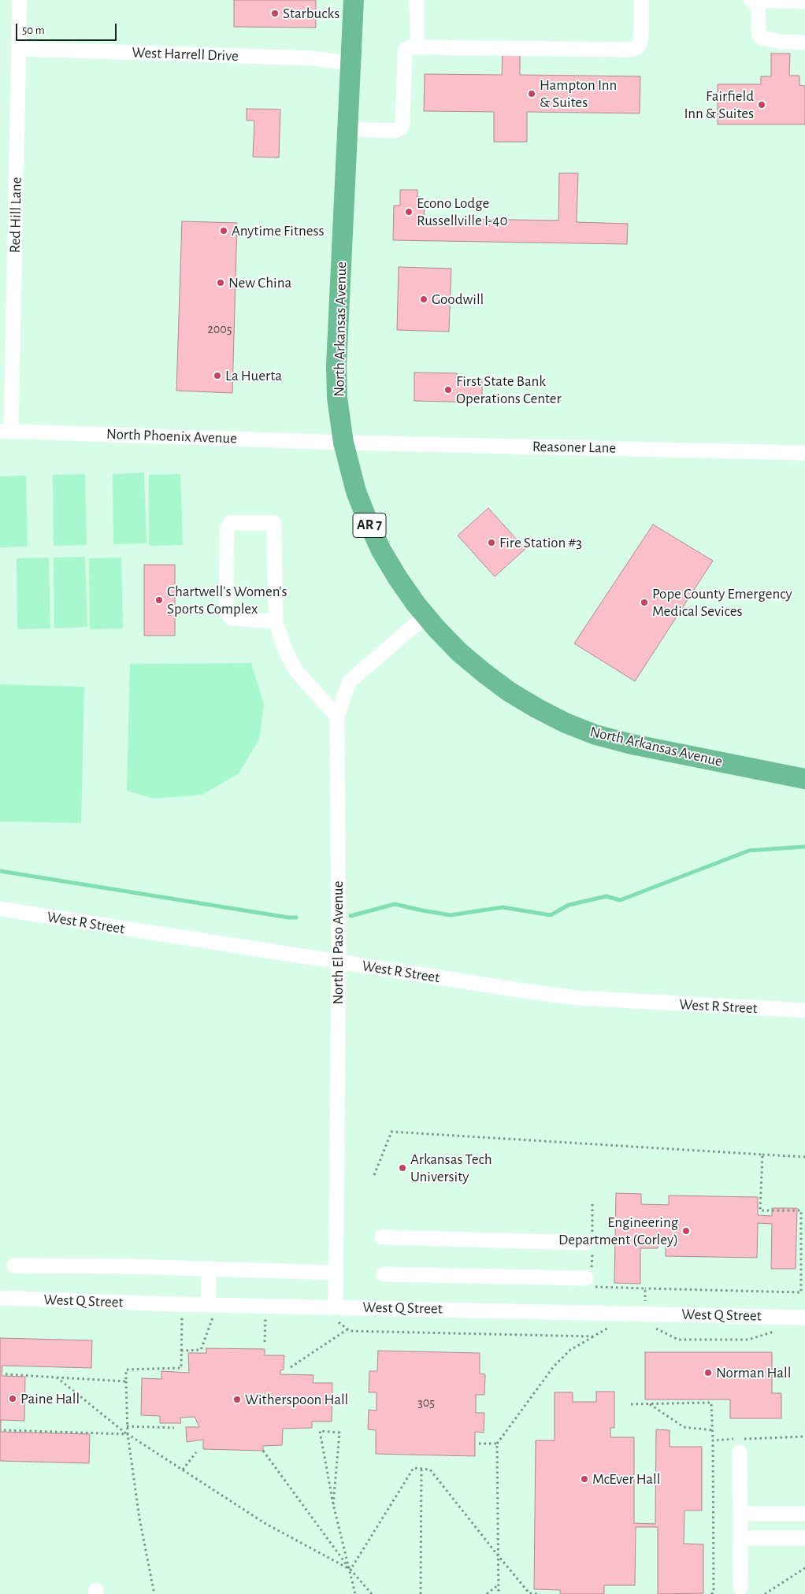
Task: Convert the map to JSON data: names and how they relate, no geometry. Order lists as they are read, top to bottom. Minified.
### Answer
{"streets":{"highway":["North Arkansas Avenue","AR 7"],"street":["West Harrell Drive","Red Hill Lane","North Phoenix Avenue","Reasoner Lane","West R Street","North El Paso Avenue","West Q Street"]},"crossings":[["West Harrell Drive","Red Hill Lane"],["West Harrell Drive","North Arkansas Avenue"],["Red Hill Lane","North Phoenix Avenue"],["North Arkansas Avenue","North Phoenix Avenue"],["North Arkansas Avenue","Reasoner Lane"],["North Arkansas Avenue","North El Paso Avenue"],["North Phoenix Avenue","Reasoner Lane"],["West R Street","North El Paso Avenue"],["North El Paso Avenue","West Q Street"]],"places":["Starbucks","Hampton Inn & Suites","Fairfield Inn & Suites","Econo Lodge Russellville I-40","Anytime Fitness","New China","Goodwill","La Huerta","First State Bank Operations Center","Fire Station #3","Chartwell's Women's Sports Complex","Pope County Emergency Medical Sevices","Arkansas Tech University","Engineering Department (Corley)","Norman Hall","Paine Hall","Witherspoon Hall","McEver Hall"],"house_numbers":["2005","305"],"scale_bar":"50 m"}
